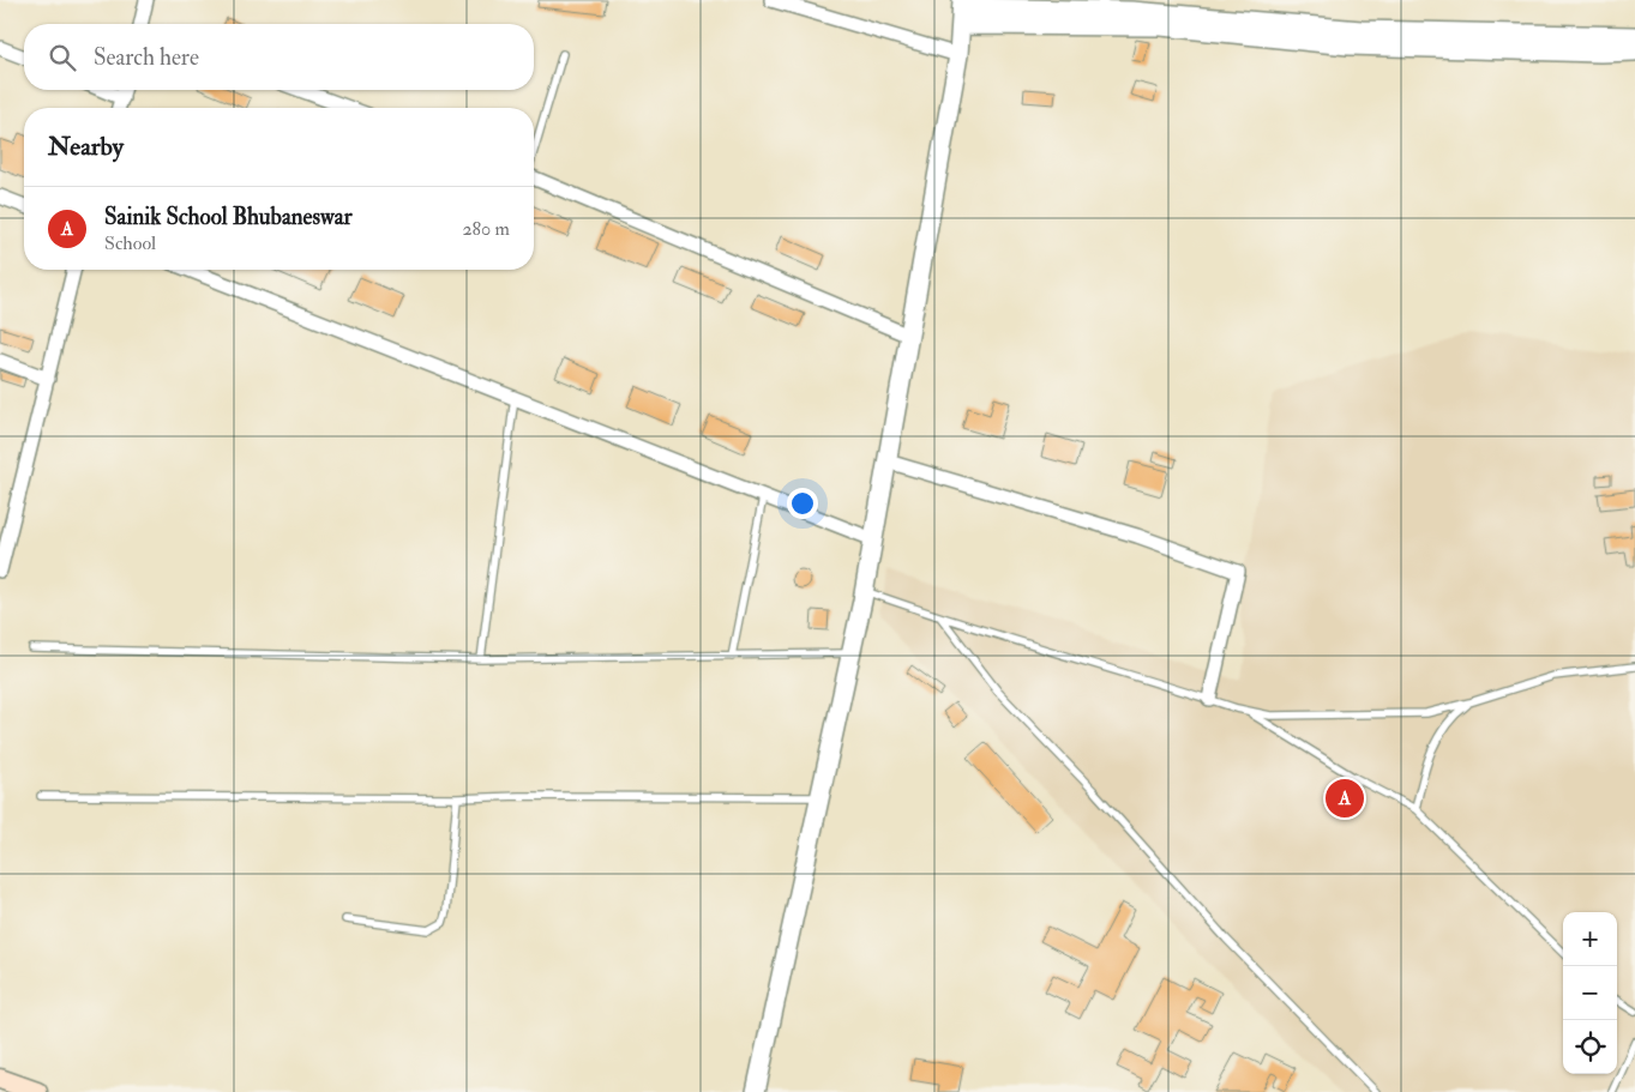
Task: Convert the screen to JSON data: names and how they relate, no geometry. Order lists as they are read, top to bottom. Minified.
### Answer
{"page":{"search":"Search here","heading":"Nearby","list":[{"mark":"A","name":"Sainik School Bhubaneswar","note":"School","value":"280 m"}],"pins":"A","map_buttons":["+","−"]}}
